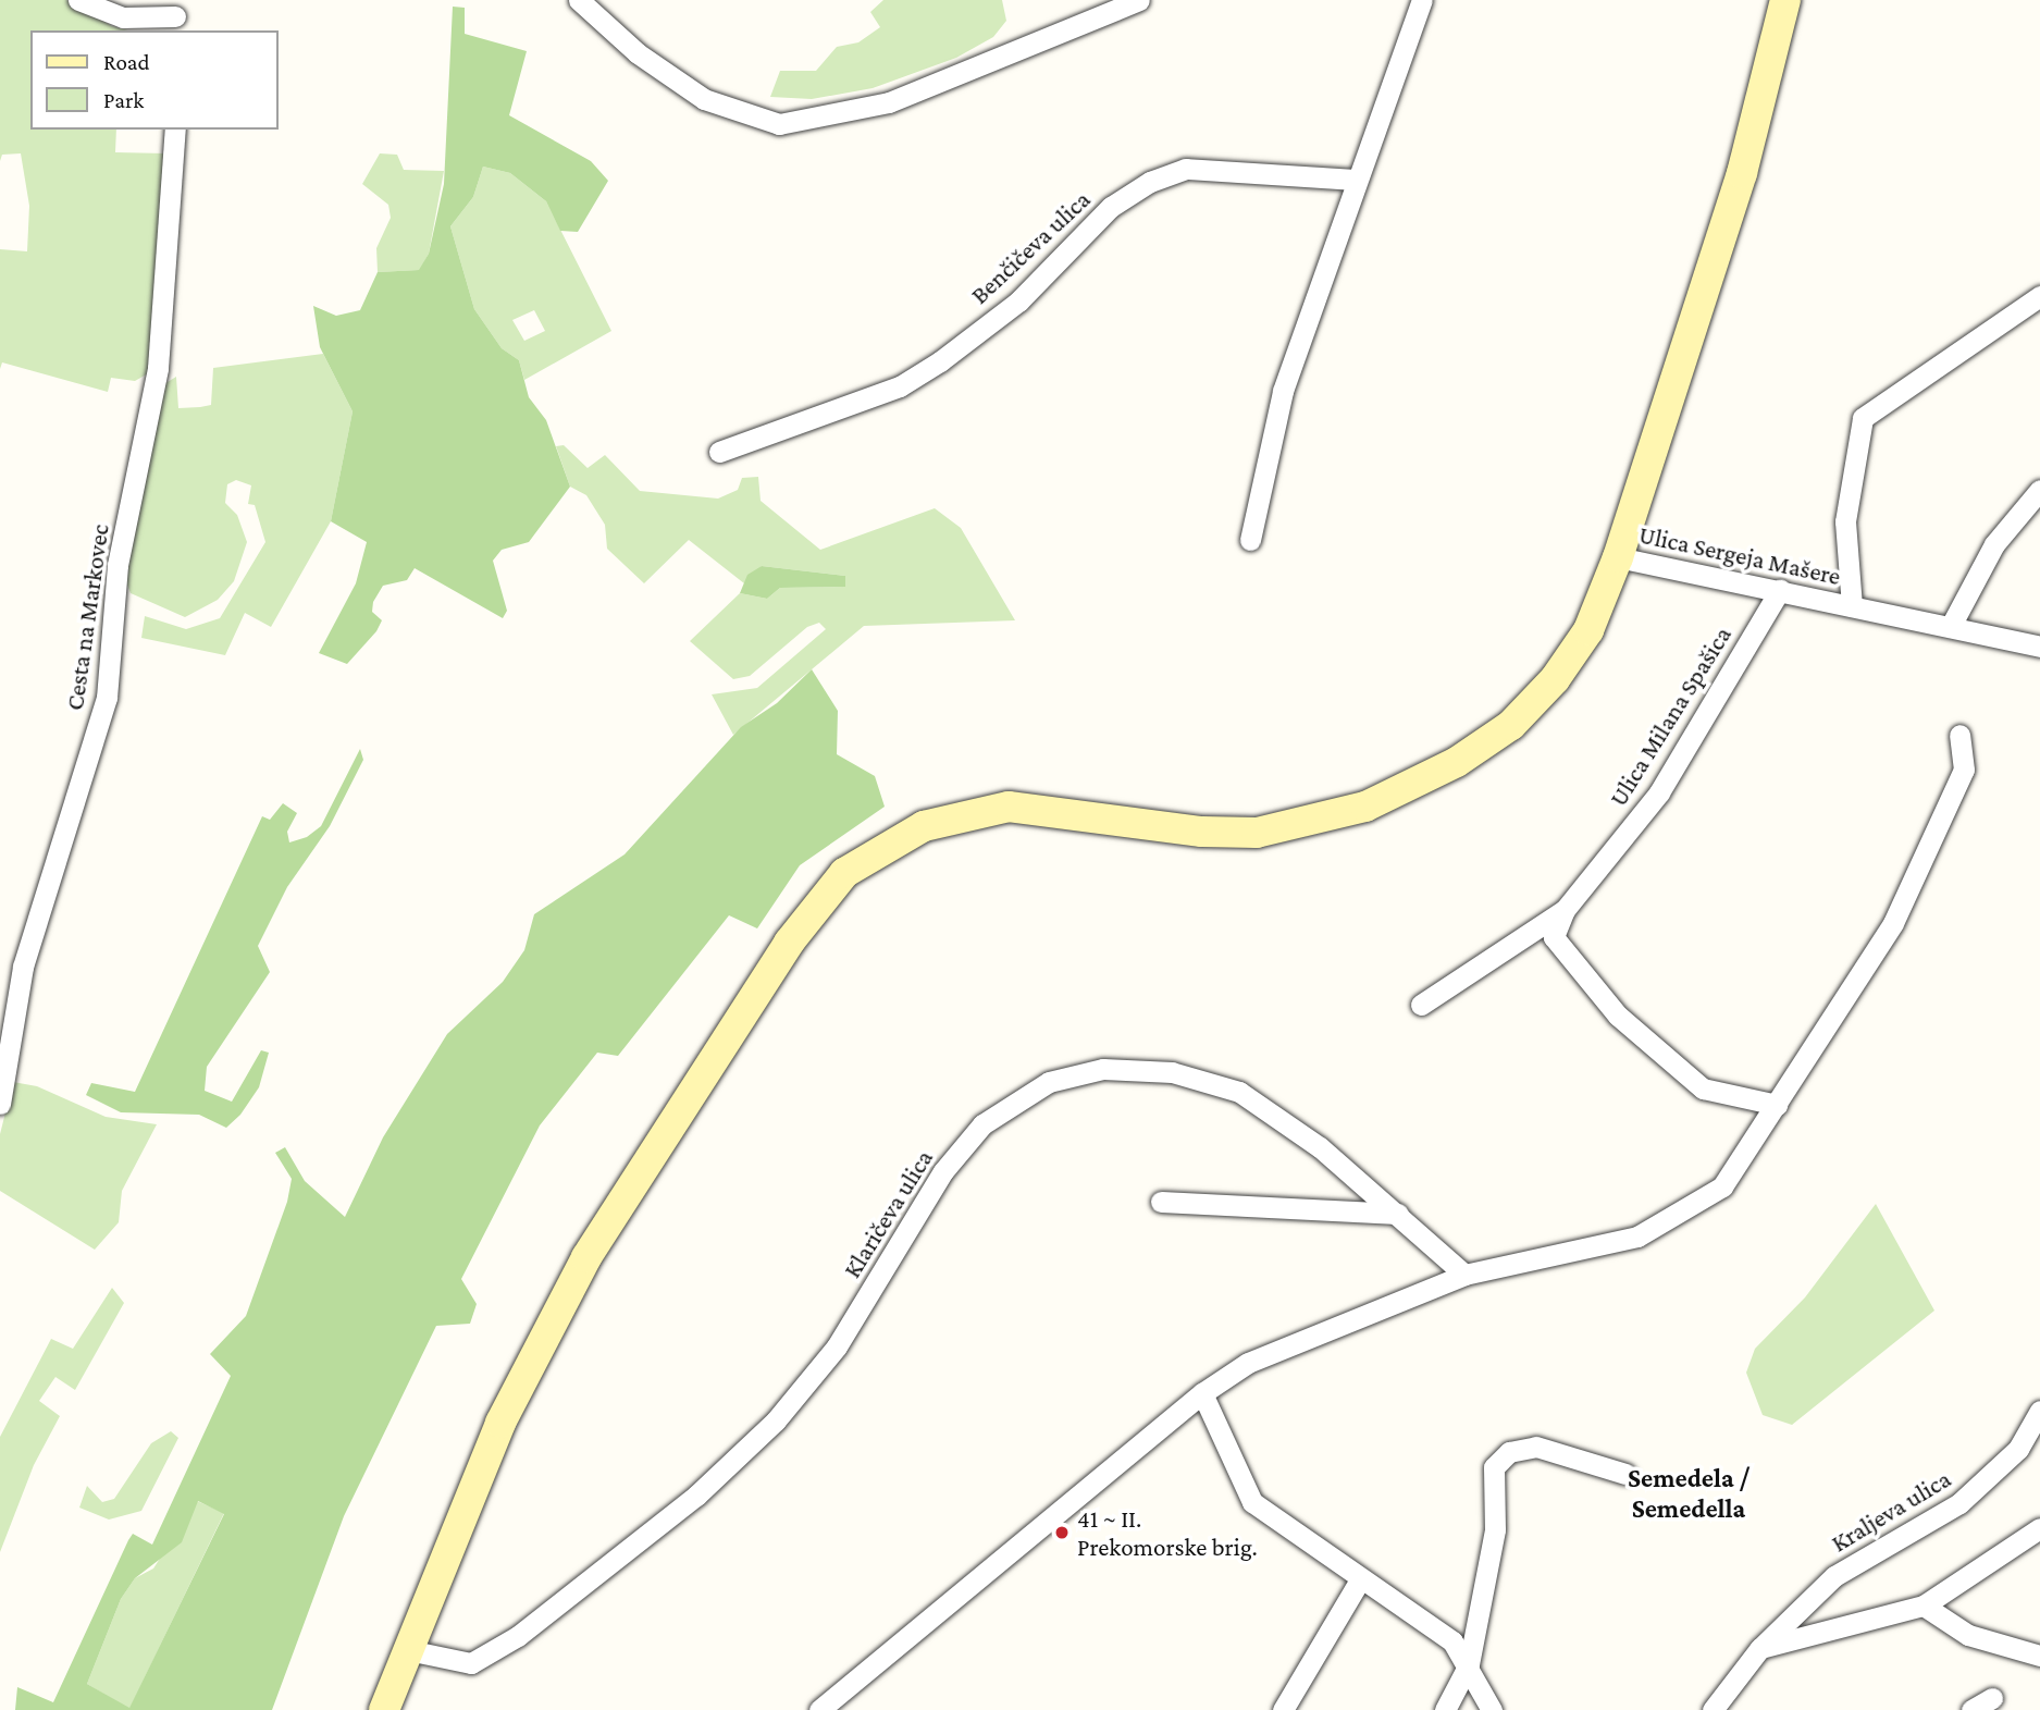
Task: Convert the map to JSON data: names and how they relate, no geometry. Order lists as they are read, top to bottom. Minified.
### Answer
{"streets":{"street":["Benčičeva ulica","Ulica Sergeja Mašere","Cesta na Markovec","Ulica Milana Spašica","Klaričeva ulica","Kraljeva ulica"]},"crossings":[["Ulica Sergeja Mašere","Ulica Milana Spašica"]],"districts":["Semedela / Semedella"],"places":["41 ~ II. Prekomorske brig."],"legend":["Road","Park"]}
